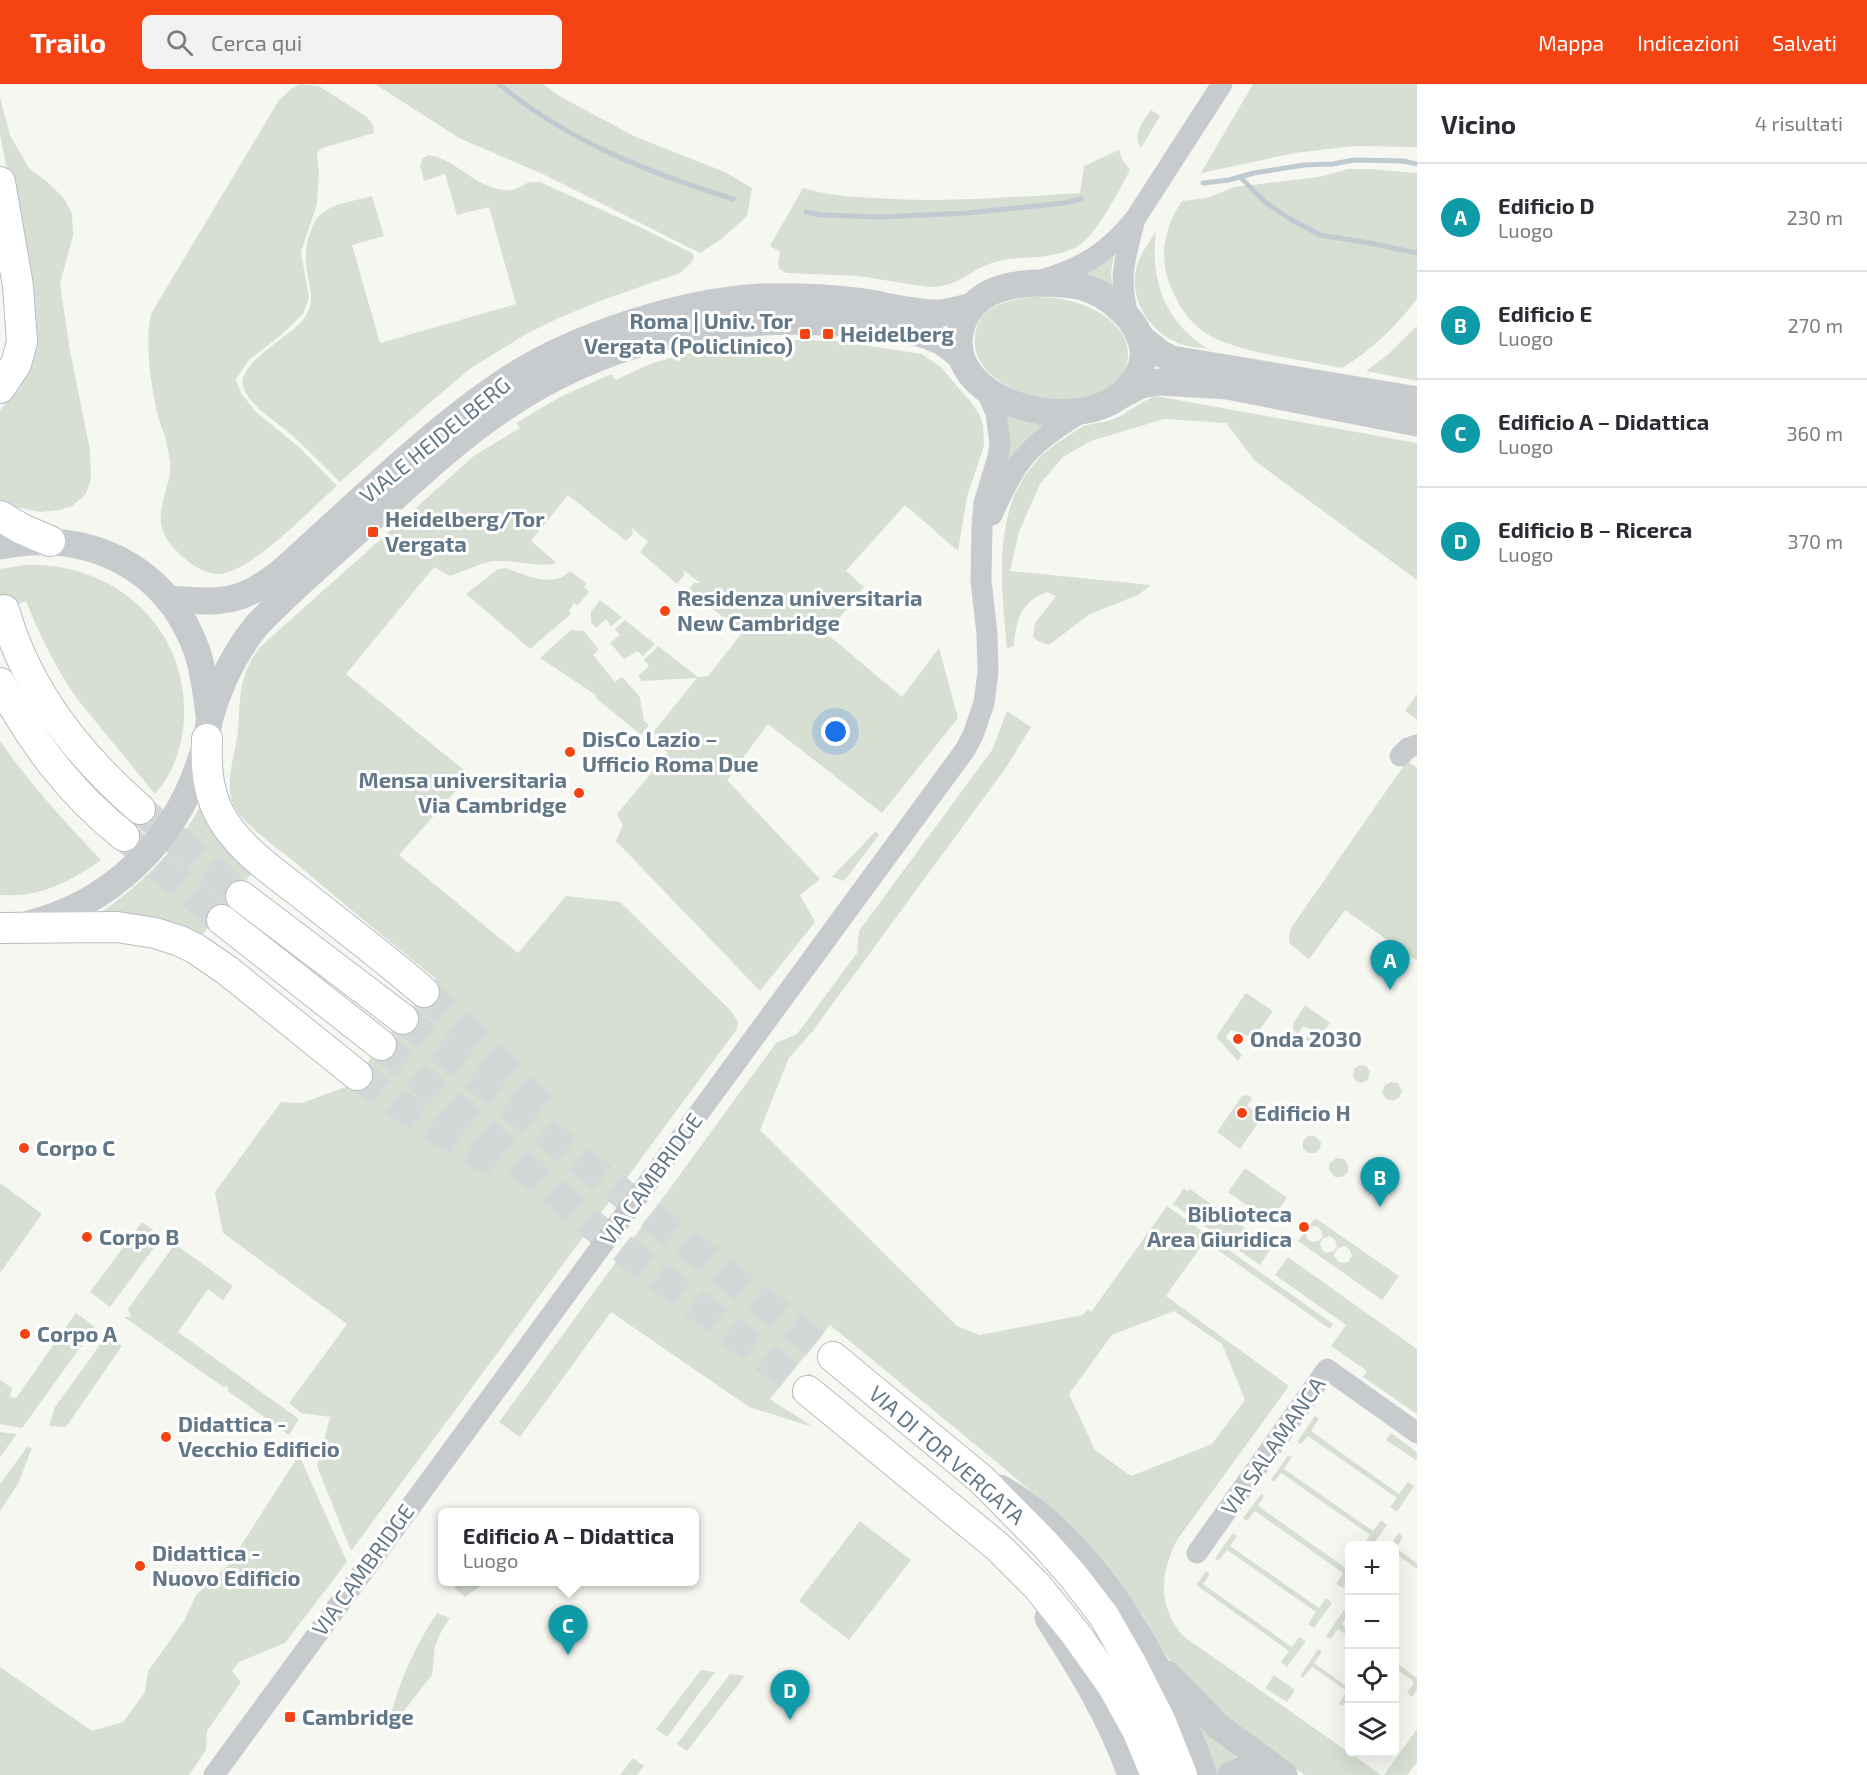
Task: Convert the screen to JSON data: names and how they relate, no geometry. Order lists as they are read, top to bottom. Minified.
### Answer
{"streets":{"main road":["VIA DI TOR VERGATA"],"street":["VIALE HEIDELBERG","VIA CAMBRIDGE","VIA SALAMANCA"]},"crossings":[["VIALE HEIDELBERG","VIA CAMBRIDGE"]],"places":{"transit":["Roma | Univ. Tor Vergata (Policlinico)","Heidelberg","Heidelberg/Tor Vergata","Cambridge"],"other":["Residenza universitaria New Cambridge","DisCo Lazio – Ufficio Roma Due","Mensa universitaria Via Cambridge","Onda 2030","Edificio H","Corpo C","Biblioteca Area Giuridica","Corpo B","Corpo A","Didattica - Vecchio Edificio","Didattica - Nuovo Edificio"]},"page":{"header":"Trailo","search":"Cerca qui","nav":["Mappa","Indicazioni","Salvati"],"heading":["Vicino","4 risultati"],"list":[{"mark":"A","name":"Edificio D","note":"Luogo","value":"230 m"},{"mark":"B","name":"Edificio E","note":"Luogo","value":"270 m"},{"mark":"C","name":"Edificio A – Didattica","note":"Luogo","value":"360 m"},{"mark":"D","name":"Edificio B – Ricerca","note":"Luogo","value":"370 m"}],"pins":["A","B","C","D"],"popup":["Edificio A – Didattica","Luogo"],"map_buttons":["+","−"]}}
